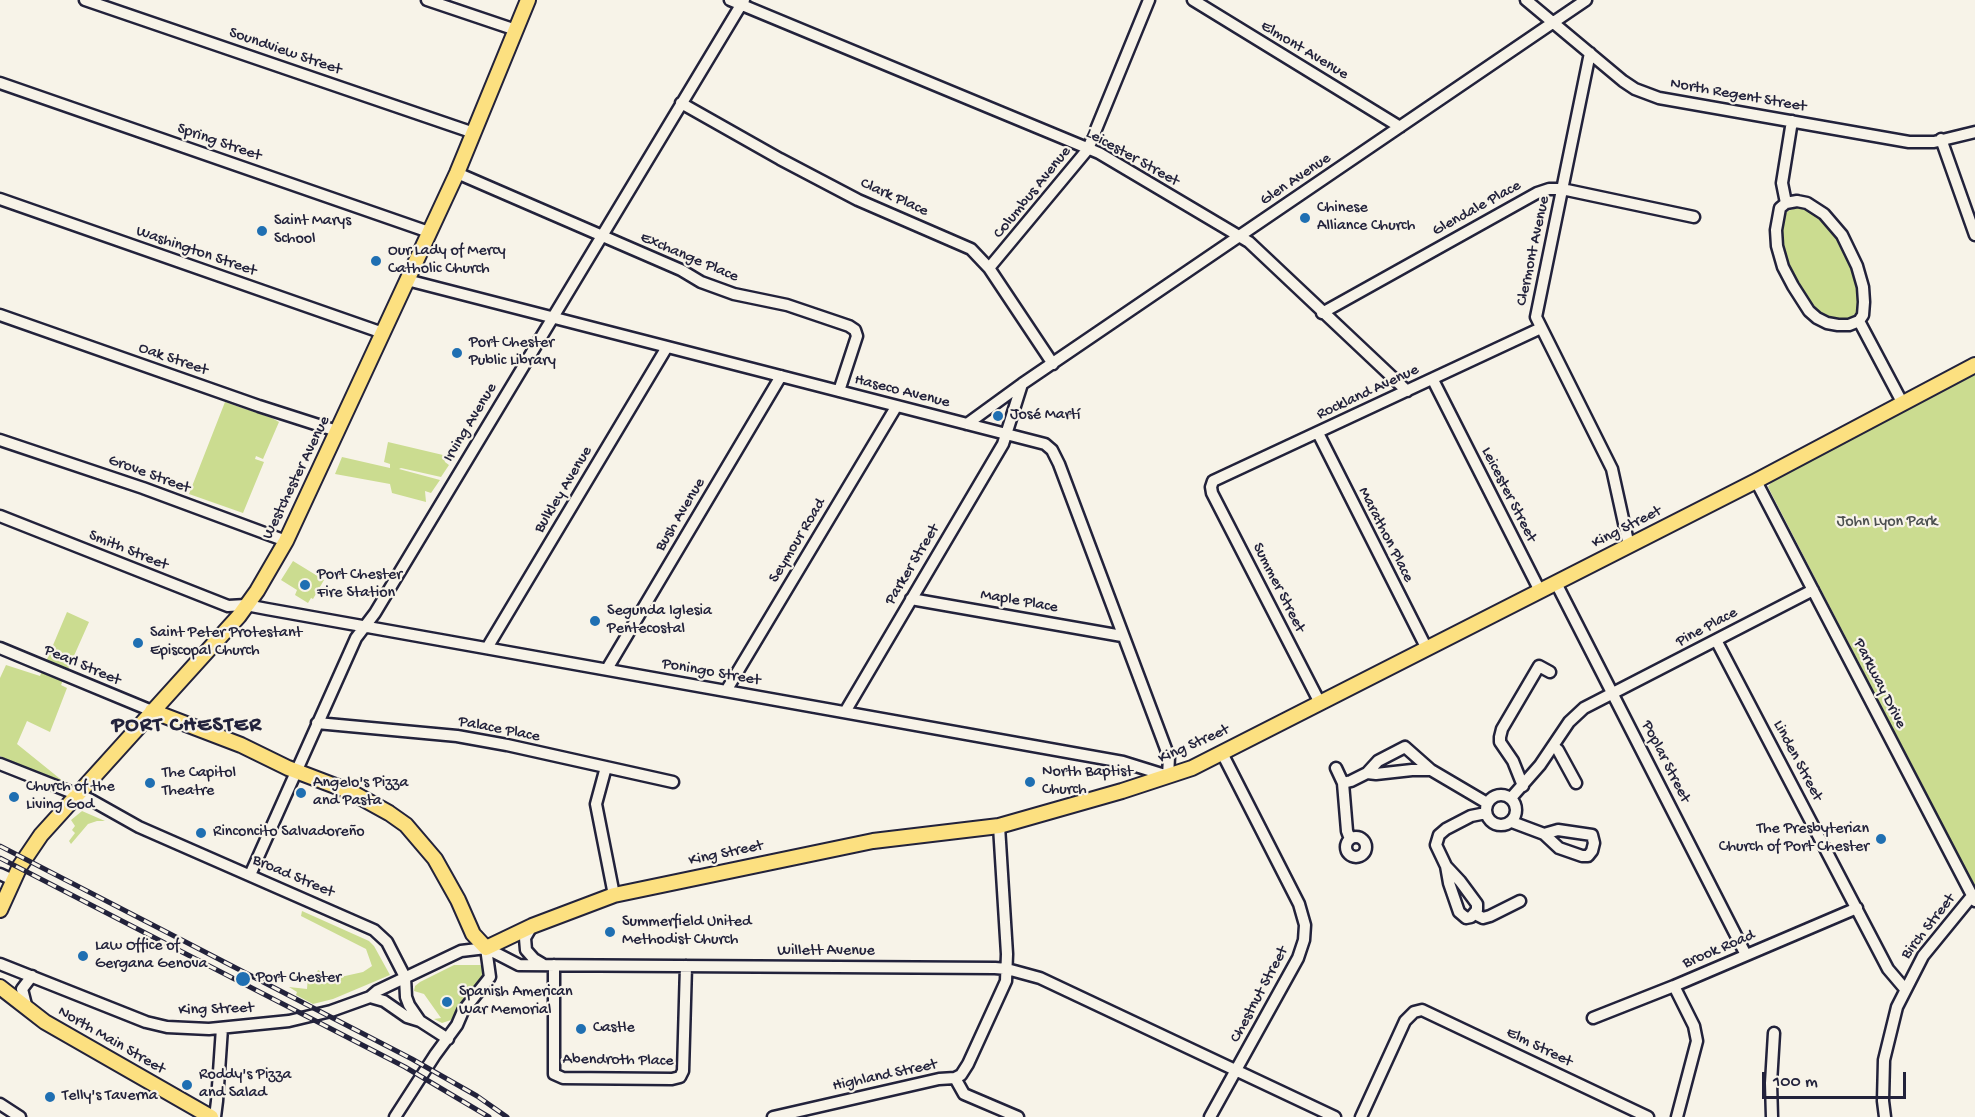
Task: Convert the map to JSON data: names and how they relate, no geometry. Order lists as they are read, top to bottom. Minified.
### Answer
{"streets":{"main road":["Westchester Avenue","King Street","North Main Street"],"street":["Elmont Avenue","Soundview Street","North Regent Street","Spring Street","Leicester Street","Glen Avenue","Columbus Avenue","Clark Place","Glendale Place","Clermont Avenue","Washington Street","Exchange Place","Oak Street","Haseco Avenue","Rockland Avenue","Irving Avenue","Grove Street","Bulkley Avenue","Bush Avenue","Marathon Place","Seymour Road","Smith Street","Parker Street","Summer Street","Maple Place","Pine Place","Pearl Street","Poningo Street","Parkway Drive","Palace Place","Linden Street","Poplar Street","Broad Street","Birch Street","Brook Road","Willett Avenue","Chestnut Street","Elm Street","Abendroth Place","Highland Street"]},"crossings":[["Elmont Avenue","Glen Avenue"],["Soundview Street","Westchester Avenue"],["North Regent Street","Glen Avenue"],["North Regent Street","Clermont Avenue"],["Spring Street","Westchester Avenue"],["Leicester Street","Glen Avenue"],["Leicester Street","Columbus Avenue"],["Leicester Street","Glendale Place"],["Leicester Street","Rockland Avenue"],["Leicester Street","Irving Avenue"],["Leicester Street","King Street"],["Glen Avenue","Clark Place"],["Glen Avenue","Haseco Avenue"],["Columbus Avenue","Clark Place"],["Clark Place","Irving Avenue"],["Glendale Place","Clermont Avenue"],["Clermont Avenue","Rockland Avenue"],["Clermont Avenue","King Street"],["Washington Street","Westchester Avenue"],["Exchange Place","Haseco Avenue"],["Exchange Place","Irving Avenue"],["Exchange Place","Westchester Avenue"],["Oak Street","Westchester Avenue"],["Haseco Avenue","Irving Avenue"],["Haseco Avenue","Westchester Avenue"],["Haseco Avenue","Bulkley Avenue"],["Haseco Avenue","Bush Avenue"],["Haseco Avenue","King Street"],["Haseco Avenue","Seymour Road"],["Haseco Avenue","Parker Street"],["Haseco Avenue","Maple Place"],["Haseco Avenue","Poningo Street"],["Rockland Avenue","Marathon Place"],["Rockland Avenue","Summer Street"],["Irving Avenue","Poningo Street"],["Irving Avenue","Palace Place"],["Irving Avenue","Broad Street"],["Grove Street","Westchester Avenue"],["Westchester Avenue","Smith Street"],["Westchester Avenue","Pearl Street"],["Westchester Avenue","Poningo Street"],["Westchester Avenue","Broad Street"],["Bulkley Avenue","Poningo Street"],["Bush Avenue","Poningo Street"],["King Street","Marathon Place"],["King Street","Summer Street"],["King Street","Poningo Street"],["King Street","Parkway Drive"],["King Street","Poplar Street"],["King Street","Broad Street"],["King Street","Willett Avenue"],["King Street","Chestnut Street"],["King Street","Highland Street"],["Seymour Road","Poningo Street"],["Smith Street","Poningo Street"],["Parker Street","Maple Place"],["Parker Street","Poningo Street"],["Pine Place","Parkway Drive"],["Pine Place","Linden Street"],["Pine Place","Poplar Street"],["Parkway Drive","Birch Street"],["Linden Street","Birch Street"],["Linden Street","Brook Road"],["Poplar Street","Brook Road"],["Willett Avenue","Chestnut Street"],["Willett Avenue","Abendroth Place"],["Willett Avenue","Highland Street"]],"districts":["PORT CHESTER"],"parks":["John Lyon Park"],"places":["Chinese Alliance Church","Saint Marys School","Our Lady of Mercy Catholic Church","Port Chester Public Library","José Martí","Port Chester Fire Station","Segunda Iglesia Pentecostal","Saint Peter Protestant Episcopal Church","North Baptist Church","The Capitol Theatre","Angelo's Pizza and Pasta","Church of the Living God","Rinconcito Salvadoreño","The Presbyterian Church of Port Chester","Summerfield United Methodist Church","Law Office of Gergana Genova","Port Chester","Spanish American War Memorial","Castle","Roddy's Pizza and Salad","Telly's Taverna"],"scale_bar":"100 m"}
